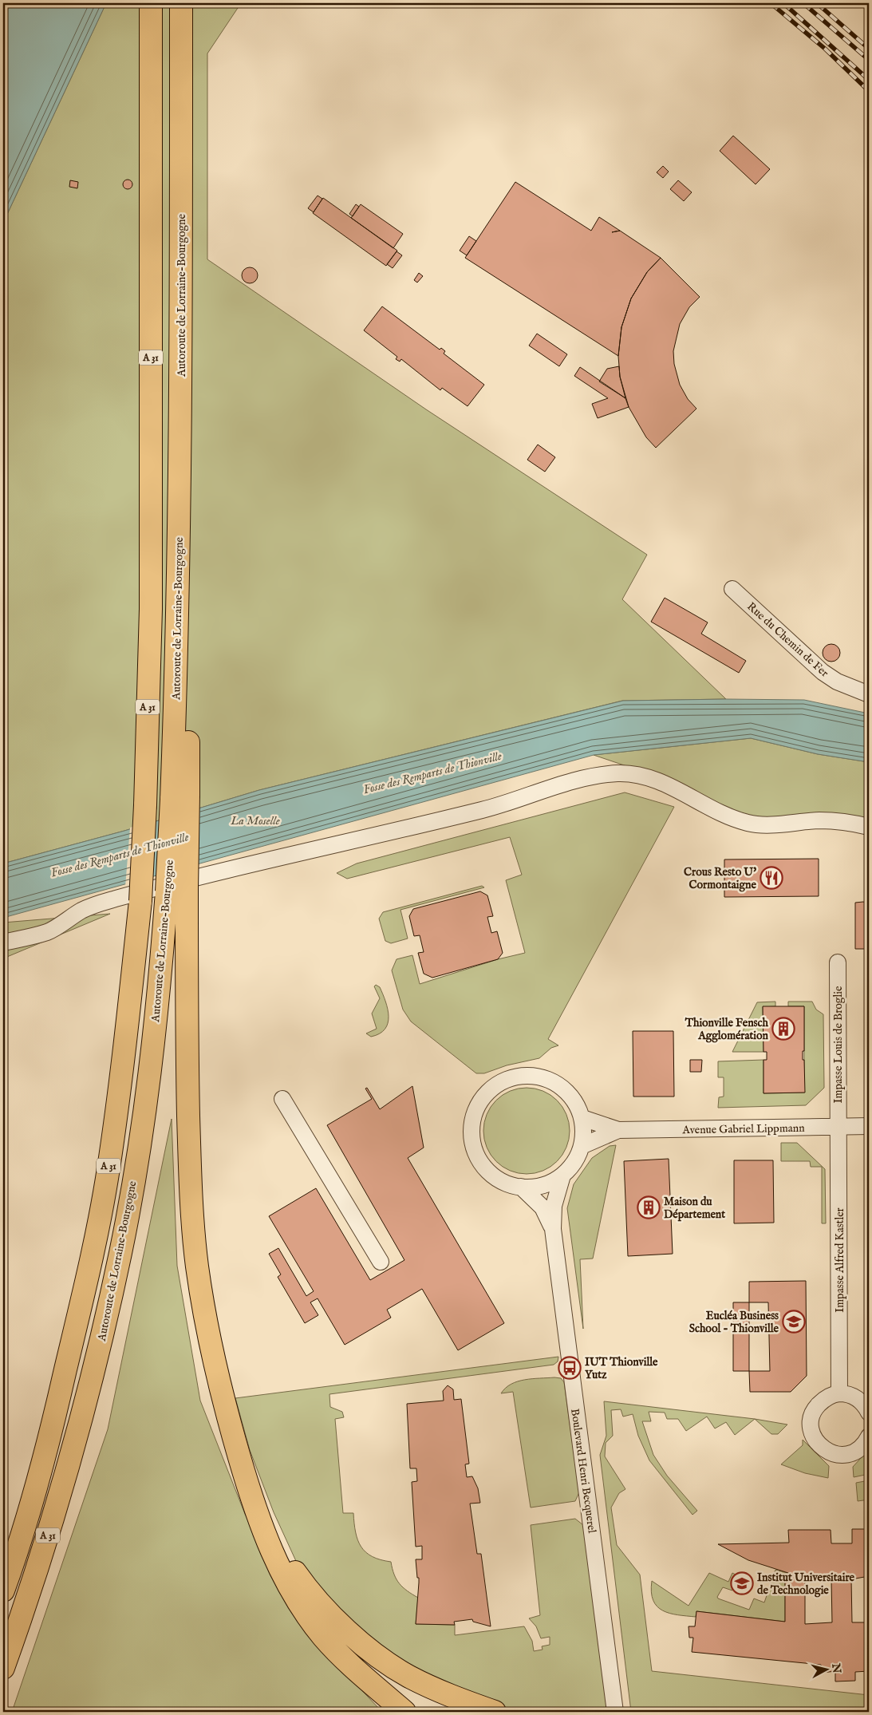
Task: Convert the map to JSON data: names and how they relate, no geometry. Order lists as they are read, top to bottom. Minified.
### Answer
{"streets":{"highway":["Autoroute de Lorraine-Bourgogne","A 31"],"street":["Rue du Chemin de Fer","Impasse Louis de Broglie","Avenue Gabriel Lippmann","Impasse Alfred Kastler","Boulevard Henri Becquerel"]},"crossings":[["Impasse Louis de Broglie","Avenue Gabriel Lippmann"],["Impasse Louis de Broglie","Impasse Alfred Kastler"],["Avenue Gabriel Lippmann","Impasse Alfred Kastler"],["Avenue Gabriel Lippmann","Boulevard Henri Becquerel"]],"water":["Fosse des Remparts de Thionville","La Moselle"],"places":{"restaurant":["Crous Resto U' Cormontaigne"],"building":["Thionville Fensch Agglomération","Maison du Département"],"school or university":["Eucléa Business School - Thionville","Institut Universitaire de Technologie"],"bus stop":["IUT Thionville Yutz"]},"north":"right"}
